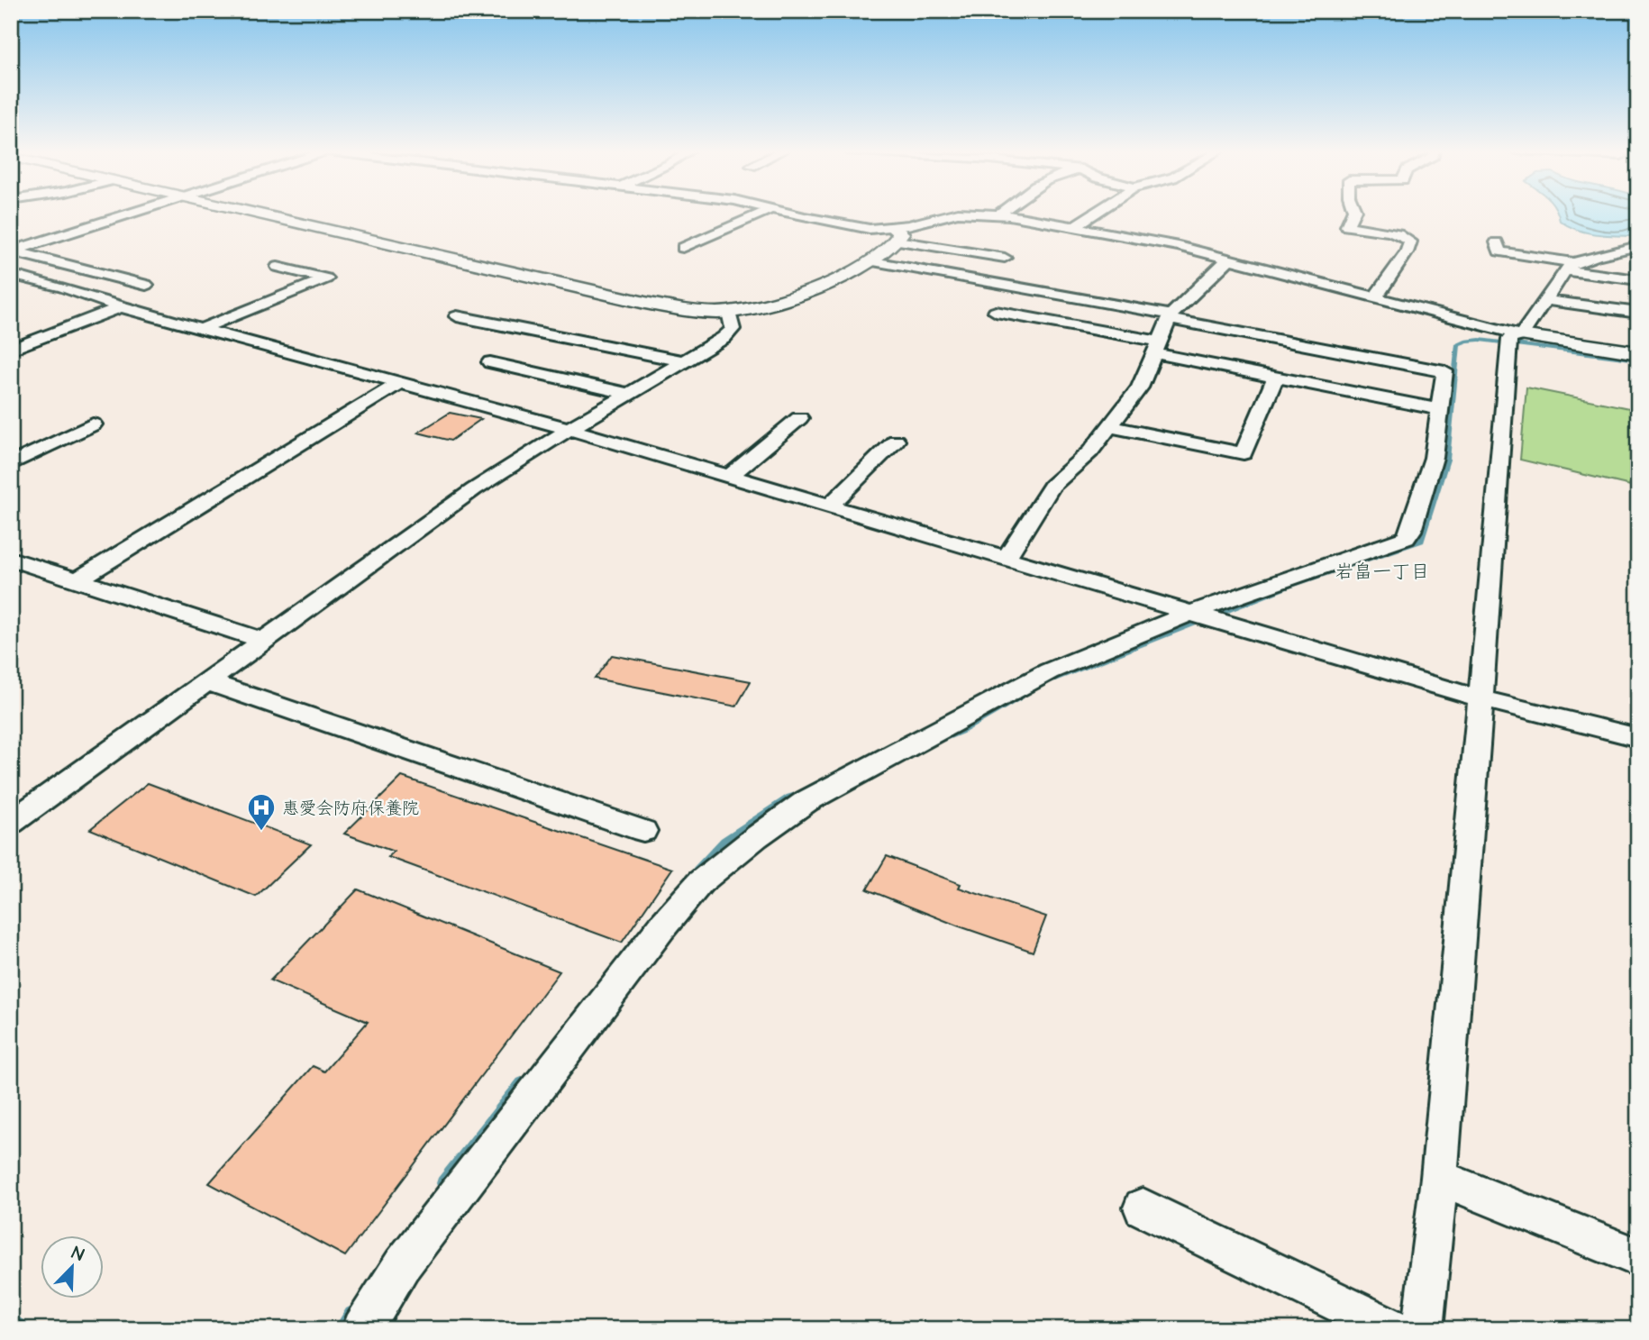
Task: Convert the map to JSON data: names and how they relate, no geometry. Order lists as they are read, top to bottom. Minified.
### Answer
{"districts":["岩畠一丁目"],"places":{"hospital":["惠愛会防府保養院"]},"north":"top right"}
